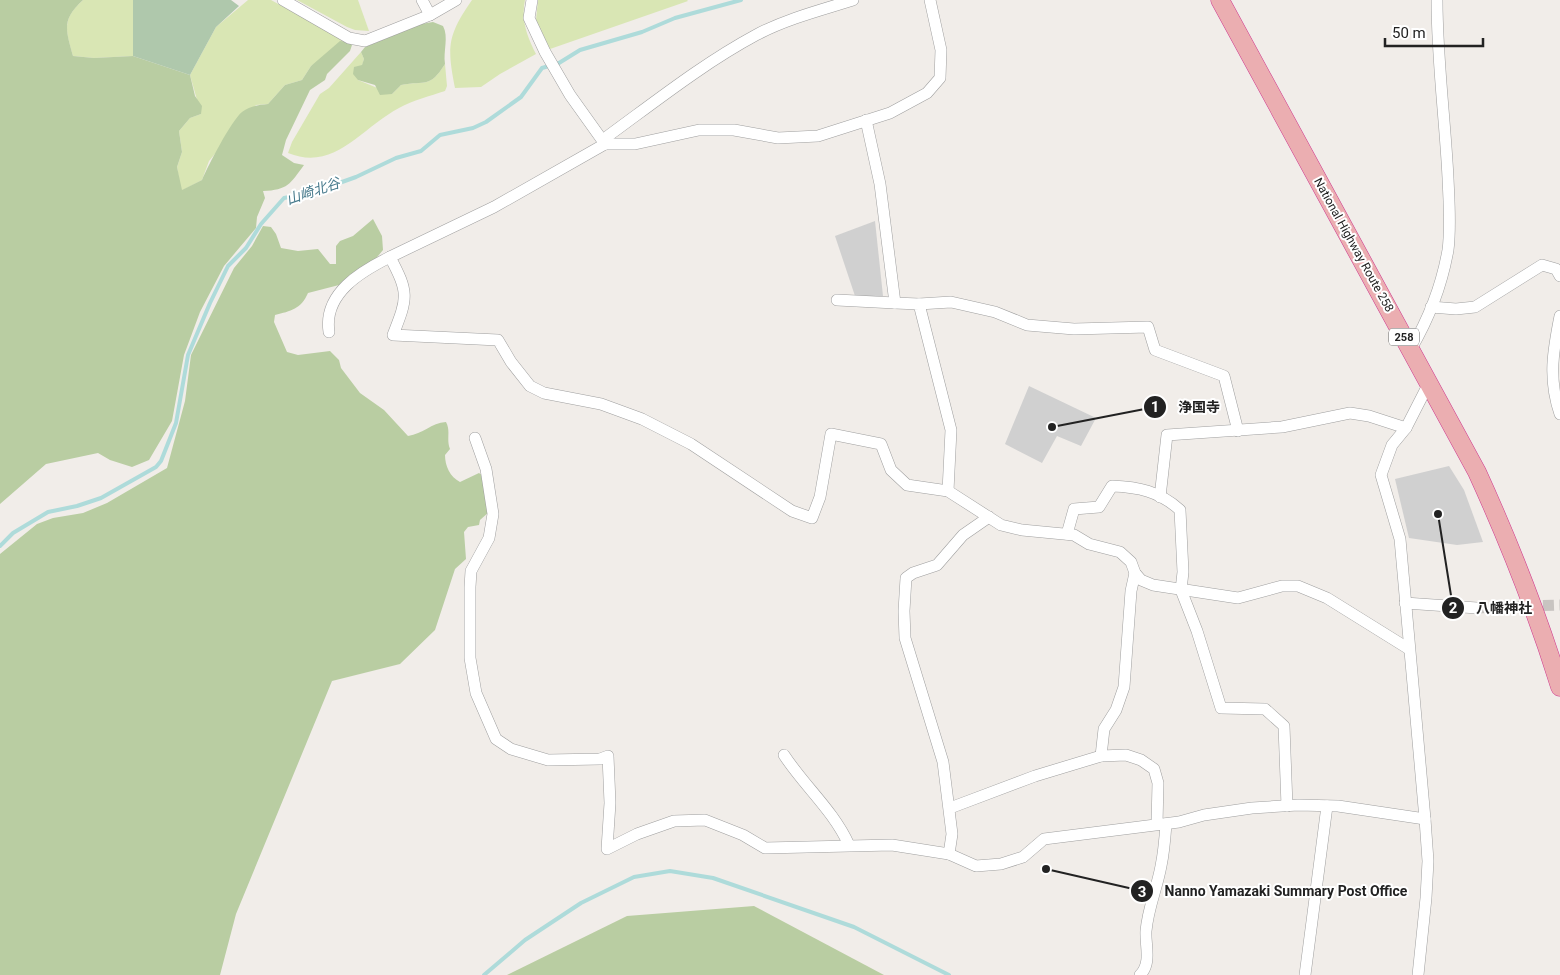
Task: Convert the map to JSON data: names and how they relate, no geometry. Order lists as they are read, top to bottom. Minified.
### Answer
{"streets":{"highway":["National Highway Route 258","258"]},"water":["山崎北谷"],"places":["浄国寺","八幡神社","Nanno Yamazaki Summary Post Office"],"scale_bar":"50 m"}
